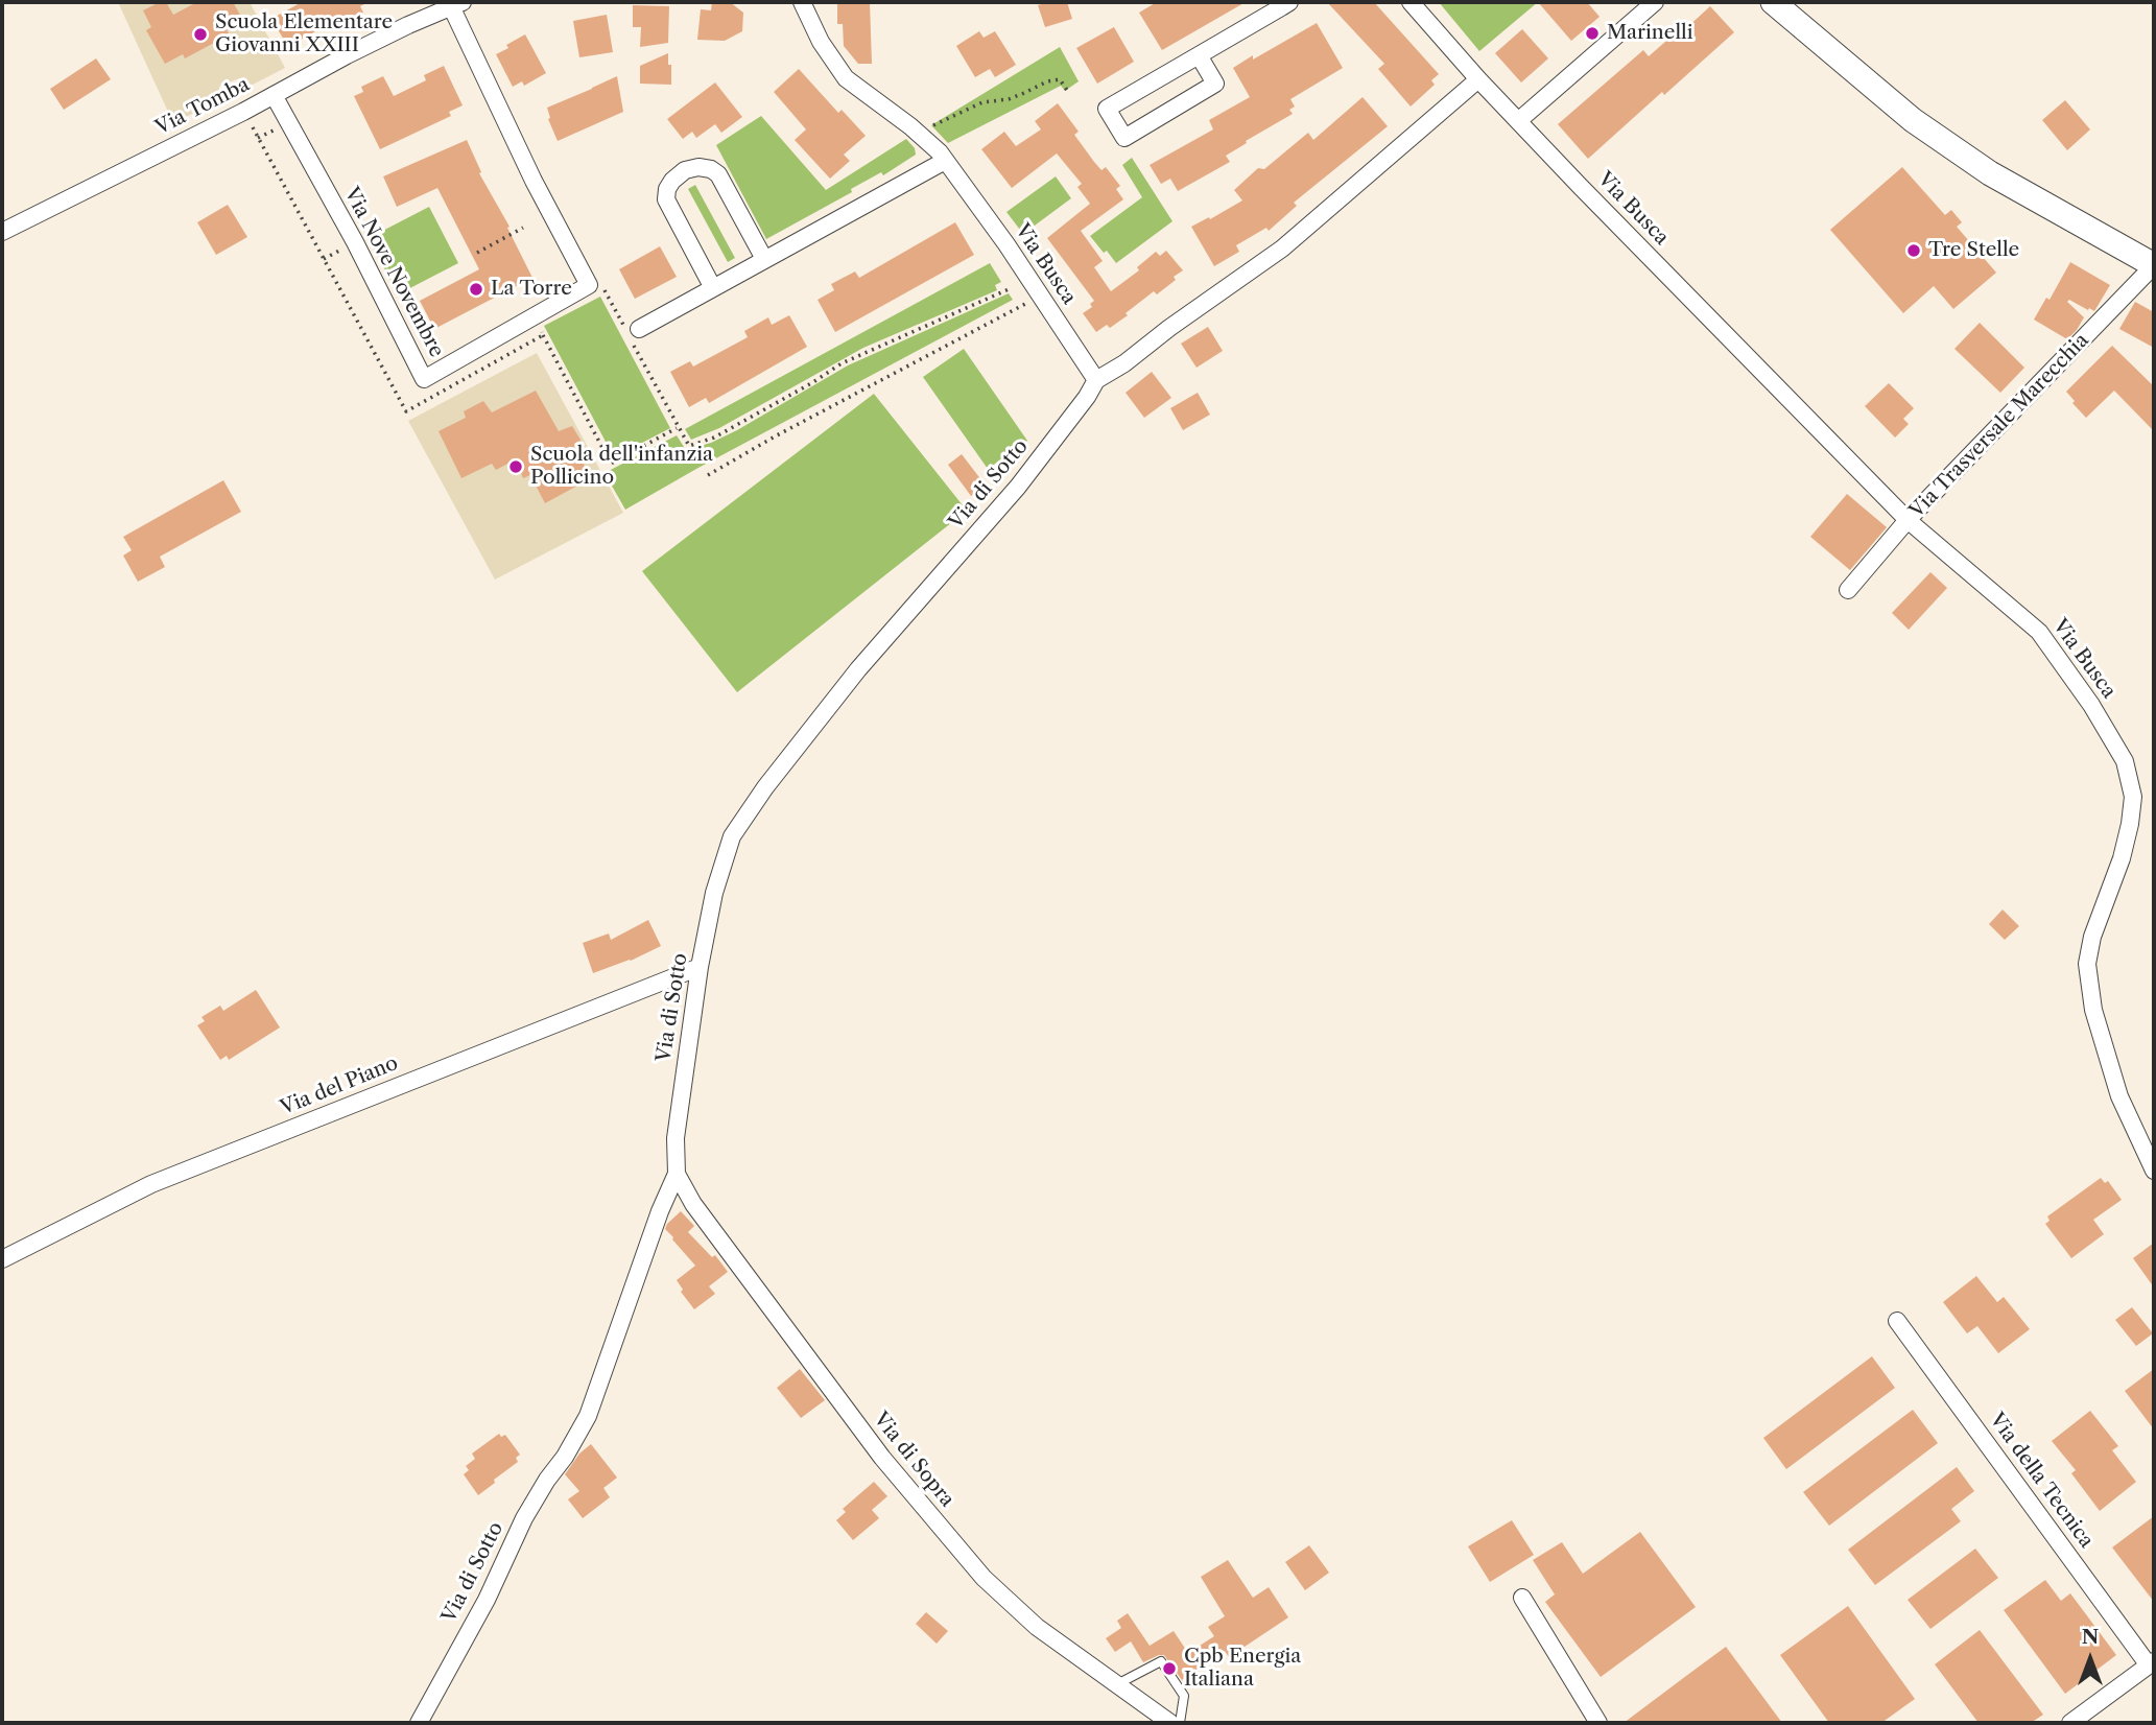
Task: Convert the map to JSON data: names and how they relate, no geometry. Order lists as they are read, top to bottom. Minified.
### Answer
{"streets":{"main road":["Via Trasversale Marecchia"],"street":["Via Tomba","Via Busca","Via Nove Novembre","Via di Sotto","Via del Piano","Via di Sopra","Via della Tecnica"]},"crossings":[["Via Tomba","Via Nove Novembre"],["Via Busca","Via Trasversale Marecchia"],["Via Busca","Via di Sotto"],["Via di Sotto","Via del Piano"],["Via di Sotto","Via di Sopra"]],"places":["Marinelli","Scuola Elementare Giovanni XXIII","Tre Stelle","La Torre","Scuola dell'infanzia Pollicino","Cpb Energia Italiana"],"north":"top"}
